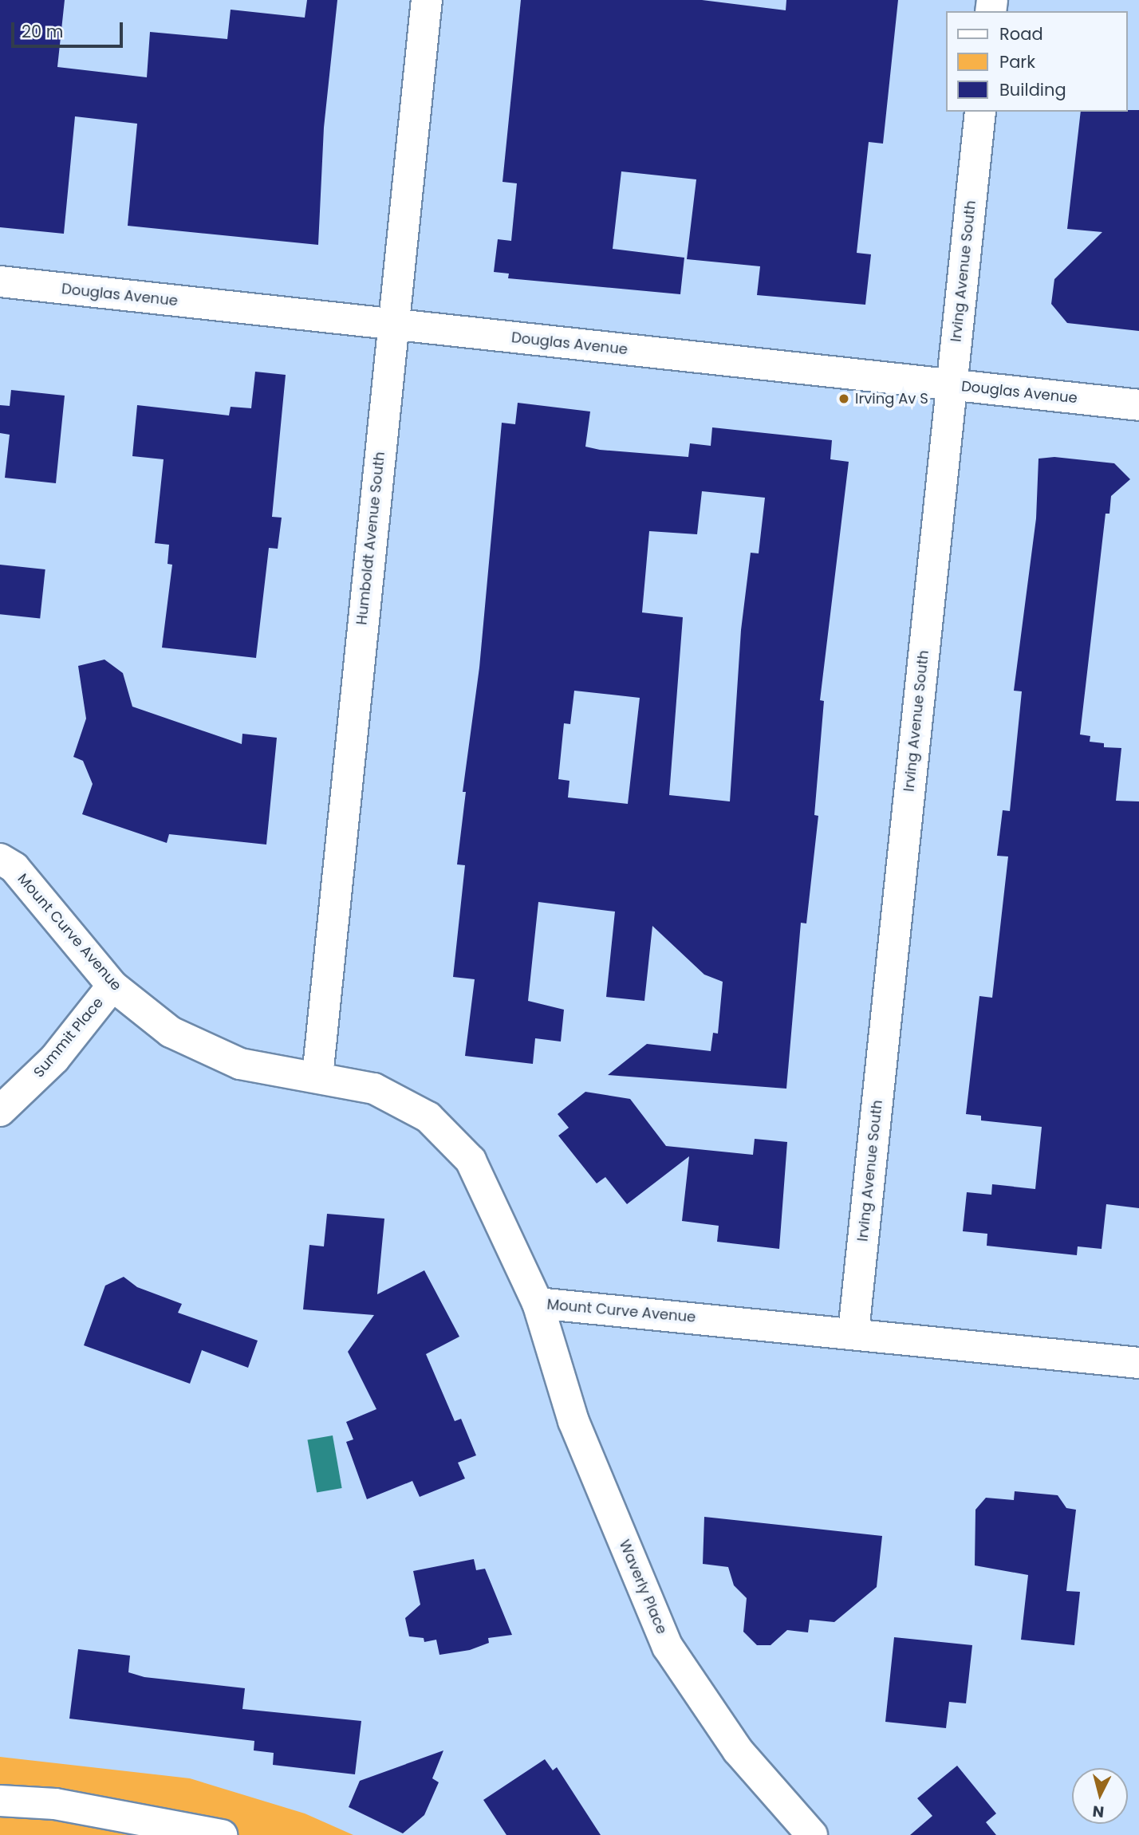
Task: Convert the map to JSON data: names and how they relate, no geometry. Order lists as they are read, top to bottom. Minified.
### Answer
{"streets":{"street":["Irving Avenue South","Douglas Avenue","Humboldt Avenue South","Mount Curve Avenue","Summit Place","Waverly Place"]},"crossings":[["Irving Avenue South","Douglas Avenue"],["Irving Avenue South","Mount Curve Avenue"],["Douglas Avenue","Humboldt Avenue South"],["Humboldt Avenue South","Mount Curve Avenue"],["Mount Curve Avenue","Summit Place"],["Mount Curve Avenue","Waverly Place"]],"places":["Irving Av S"],"legend":["Road","Park","Building"],"scale_bar":"20 m","north":"bottom"}
